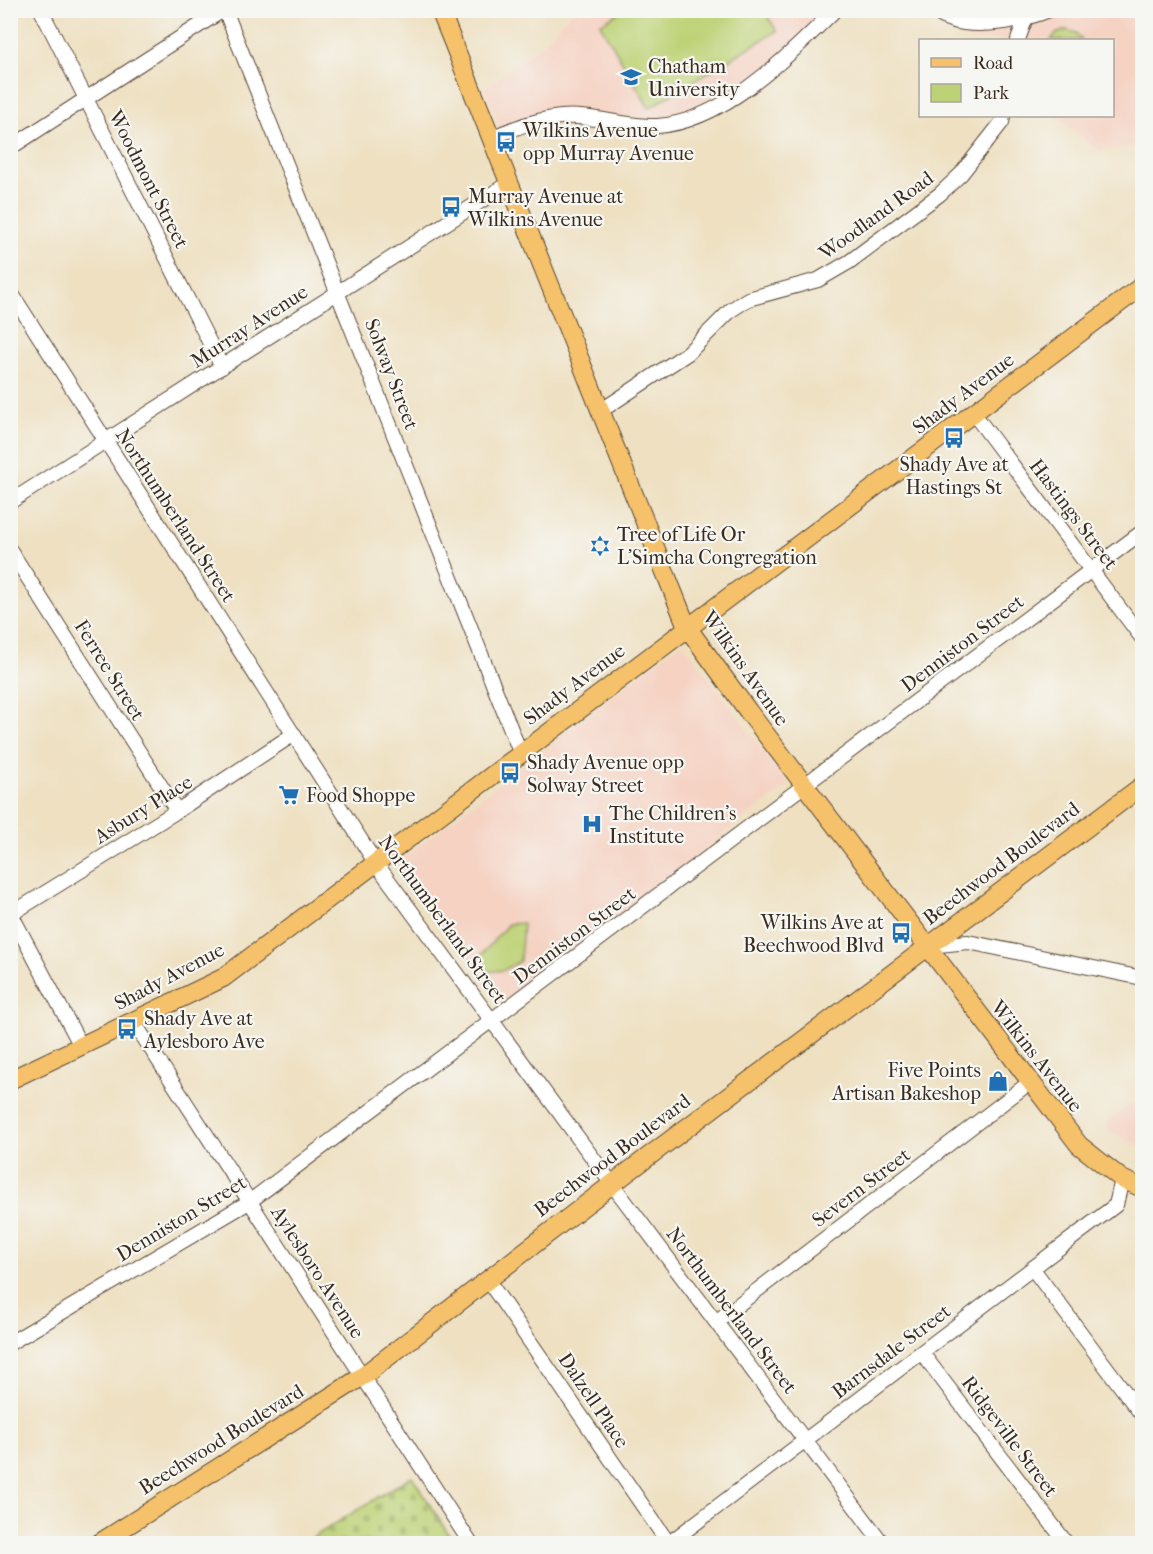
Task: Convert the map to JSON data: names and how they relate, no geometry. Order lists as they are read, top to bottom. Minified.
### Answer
{"streets":{"main road":["Shady Avenue","Wilkins Avenue","Beechwood Boulevard"],"street":["Woodmont Street","Woodland Road","Murray Avenue","Solway Street","Hastings Street","Northumberland Street","Denniston Street","Ferree Street","Asbury Place","Severn Street","Aylesboro Avenue","Barnsdale Street","Dalzell Place","Ridgeville Street"]},"crossings":[["Woodmont Street","Murray Avenue"],["Woodland Road","Wilkins Avenue"],["Murray Avenue","Solway Street"],["Murray Avenue","Northumberland Street"],["Murray Avenue","Wilkins Avenue"],["Solway Street","Shady Avenue"],["Shady Avenue","Hastings Street"],["Shady Avenue","Northumberland Street"],["Shady Avenue","Wilkins Avenue"],["Shady Avenue","Aylesboro Avenue"],["Hastings Street","Denniston Street"],["Northumberland Street","Denniston Street"],["Northumberland Street","Asbury Place"],["Northumberland Street","Beechwood Boulevard"],["Northumberland Street","Severn Street"],["Northumberland Street","Barnsdale Street"],["Denniston Street","Wilkins Avenue"],["Denniston Street","Aylesboro Avenue"],["Wilkins Avenue","Beechwood Boulevard"],["Wilkins Avenue","Severn Street"],["Wilkins Avenue","Barnsdale Street"],["Ferree Street","Asbury Place"],["Beechwood Boulevard","Aylesboro Avenue"],["Beechwood Boulevard","Dalzell Place"],["Barnsdale Street","Dalzell Place"],["Barnsdale Street","Ridgeville Street"]],"places":{"school or university":["Chatham University"],"bus stop":["Wilkins Avenue opp Murray Avenue","Murray Avenue at Wilkins Avenue","Shady Ave at Hastings St","Shady Avenue opp Solway Street","Wilkins Ave at Beechwood Blvd","Shady Ave at Aylesboro Ave"],"synagogue":["Tree of Life Or L'Simcha Congregation"],"supermarket":["Food Shoppe"],"hospital":["The Children's Institute"],"shop":["Five Points Artisan Bakeshop"]},"legend":["Road","Park"]}
